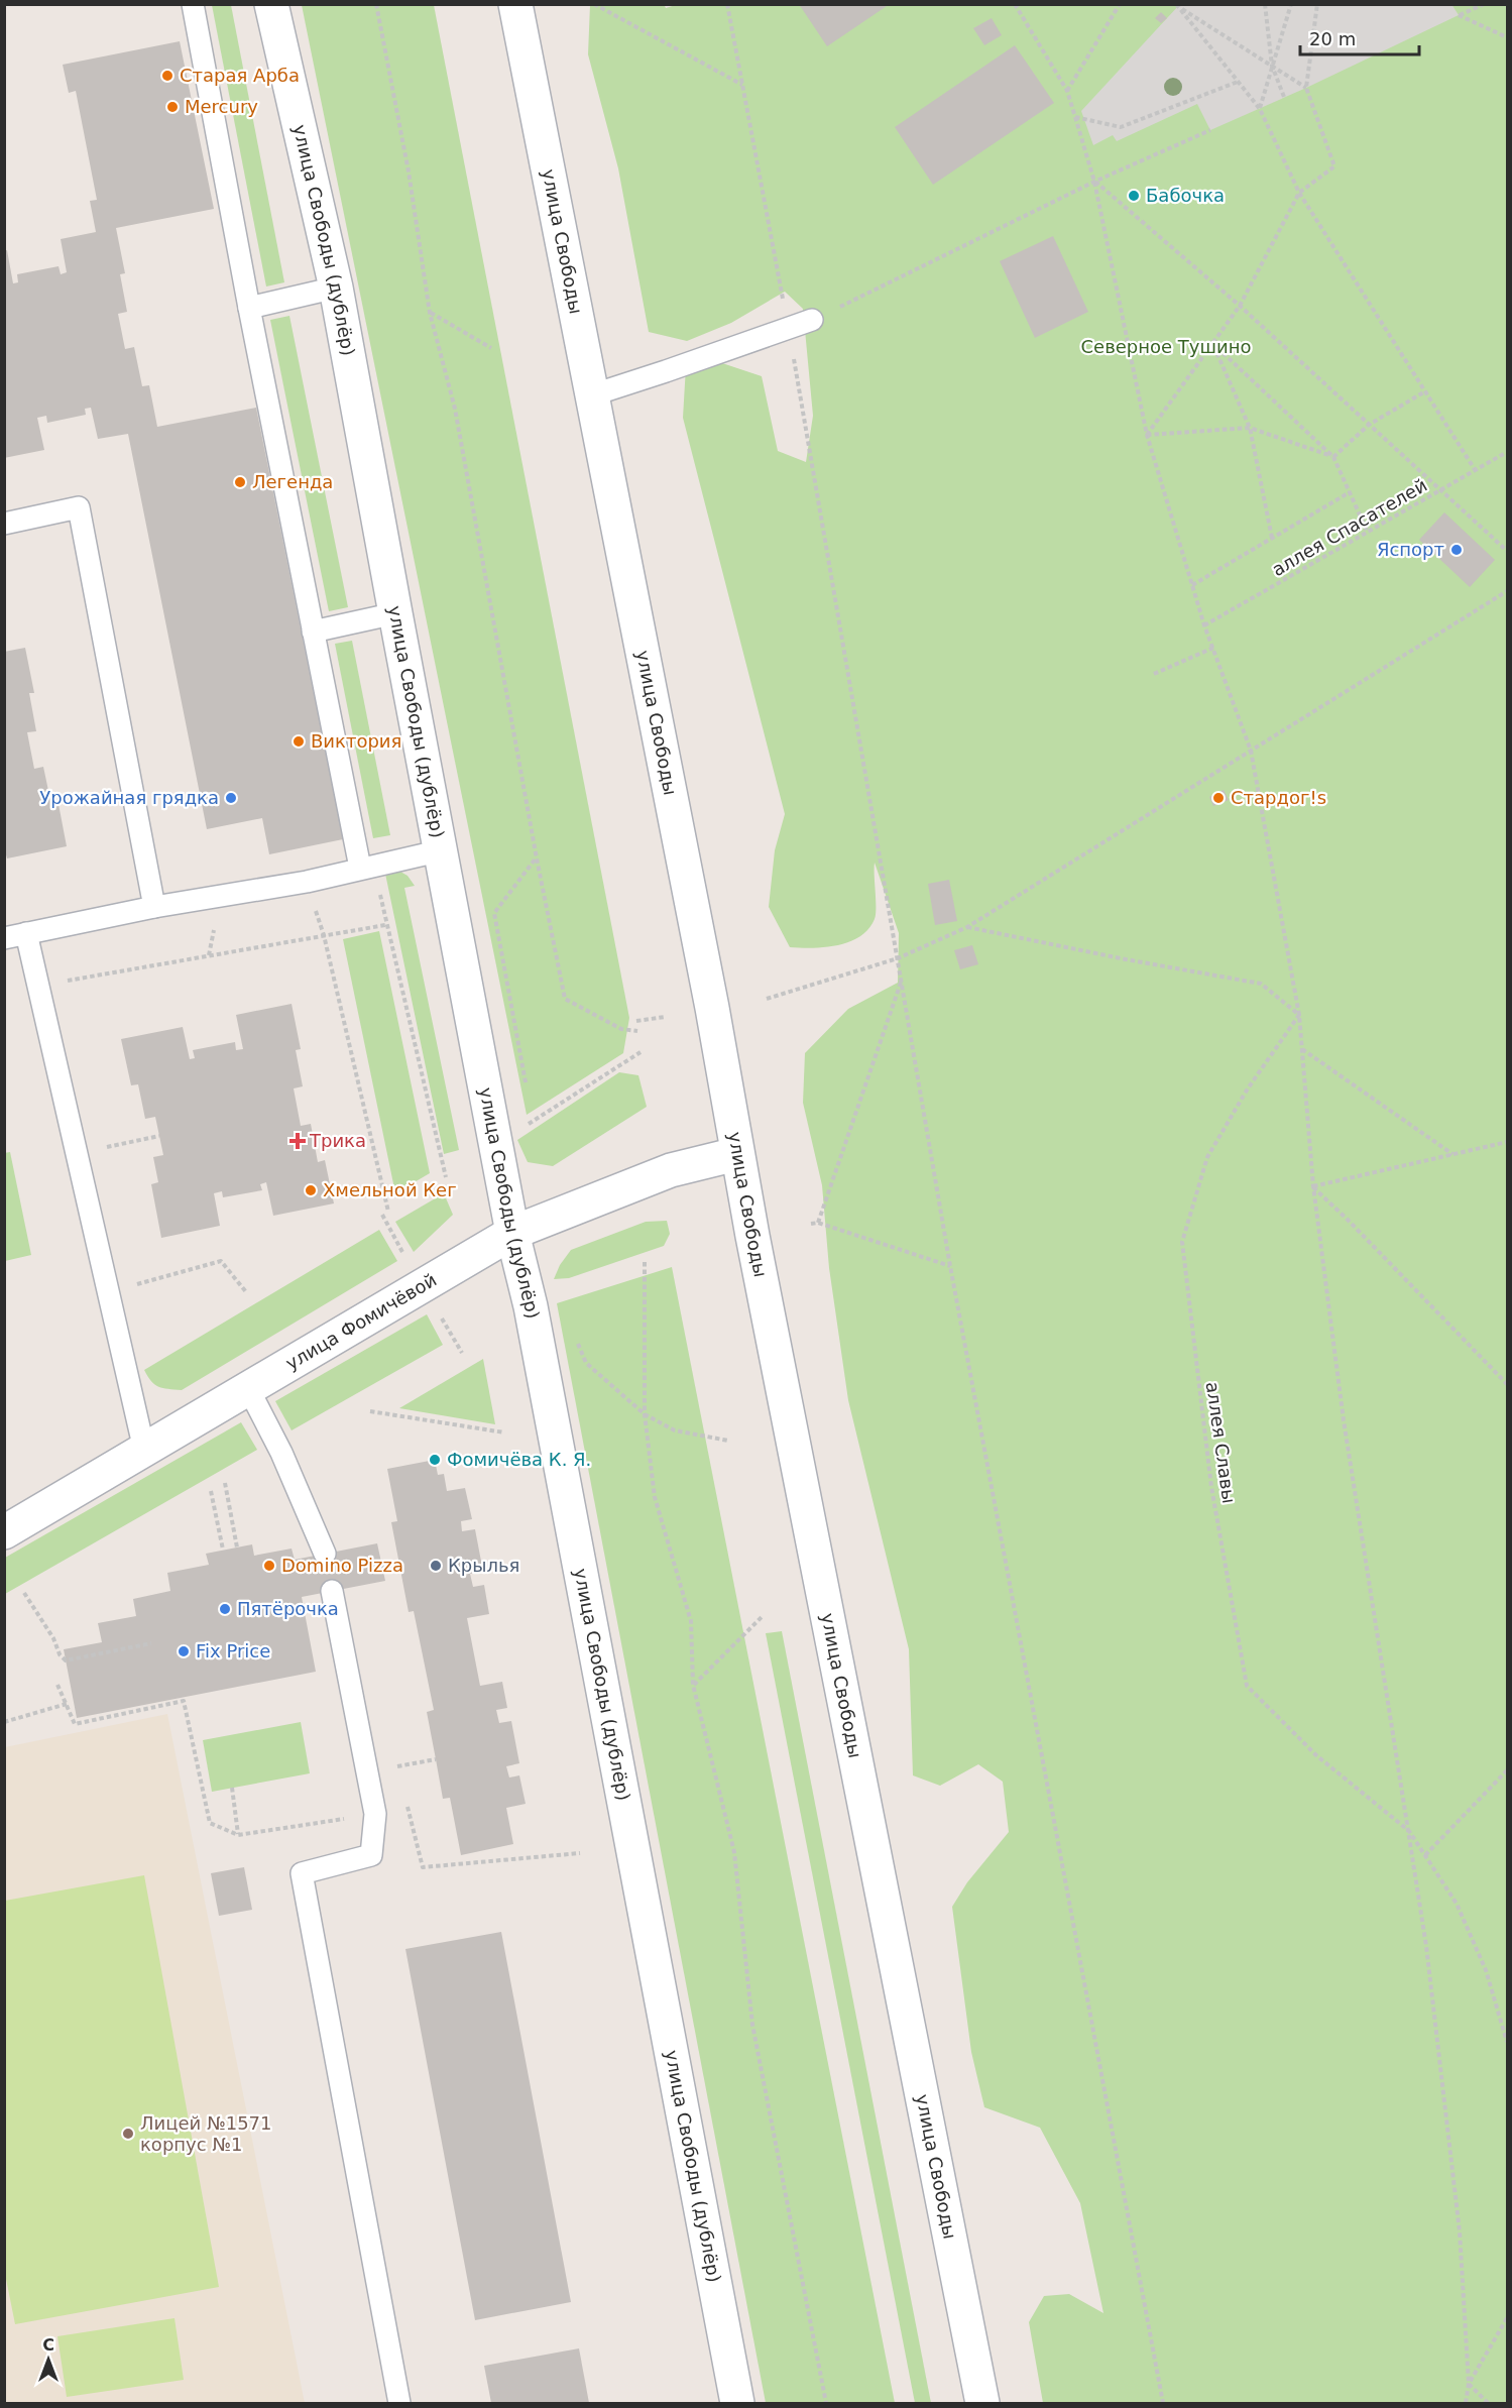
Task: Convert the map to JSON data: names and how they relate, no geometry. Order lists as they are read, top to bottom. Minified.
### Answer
{"streets":{"street":["улица Свободы (дублёр)","улица Свободы","улица Фомичёвой"],"path":["аллея Спасателей","аллея Славы"]},"crossings":[["улица Свободы (дублёр)","улица Фомичёвой"],["улица Свободы","улица Фомичёвой"]],"parks":["Северное Тушино"],"places":{"other":["Старая Арба","Mercury","Бабочка","Легенда","Яспорт","Виктория","Урожайная грядка","Стардог!s","Хмельной Кег","Фомичёва К. Я.","Domino Pizza","Крылья","Пятёрочка","Fix Price","Лицей №1571 корпус №1"],"health":["Трика"]},"scale_bar":"20 m","north":"top"}
